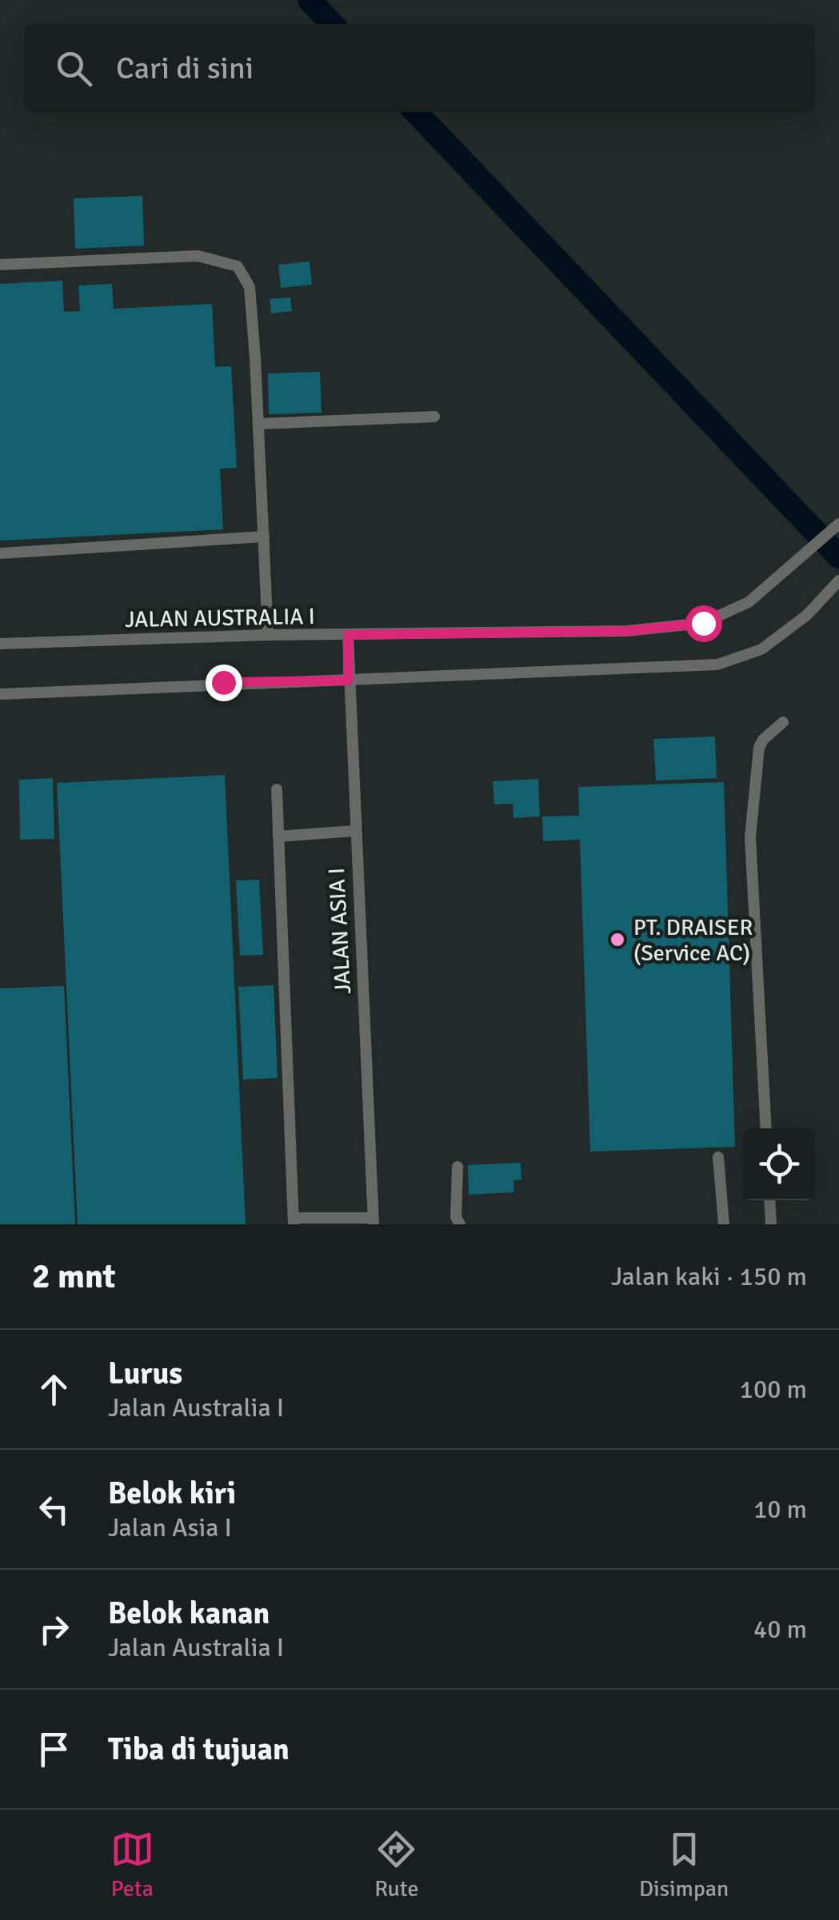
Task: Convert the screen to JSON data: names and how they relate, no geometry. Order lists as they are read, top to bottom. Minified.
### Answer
{"streets":{"lane":["JALAN AUSTRALIA I","JALAN ASIA I"]},"crossings":[["JALAN AUSTRALIA I","JALAN ASIA I"]],"places":["PT. DRAISER (Service AC)"],"page":{"search":"Cari di sini","heading":["2 mnt","Jalan kaki · 150 m"],"list":[["Lurus","Jalan Australia I","100 m"],["Belok kiri","Jalan Asia I","10 m"],["Belok kanan","Jalan Australia I","40 m"],"Tiba di tujuan"],"nav":["Peta","Rute","Disimpan"]}}
